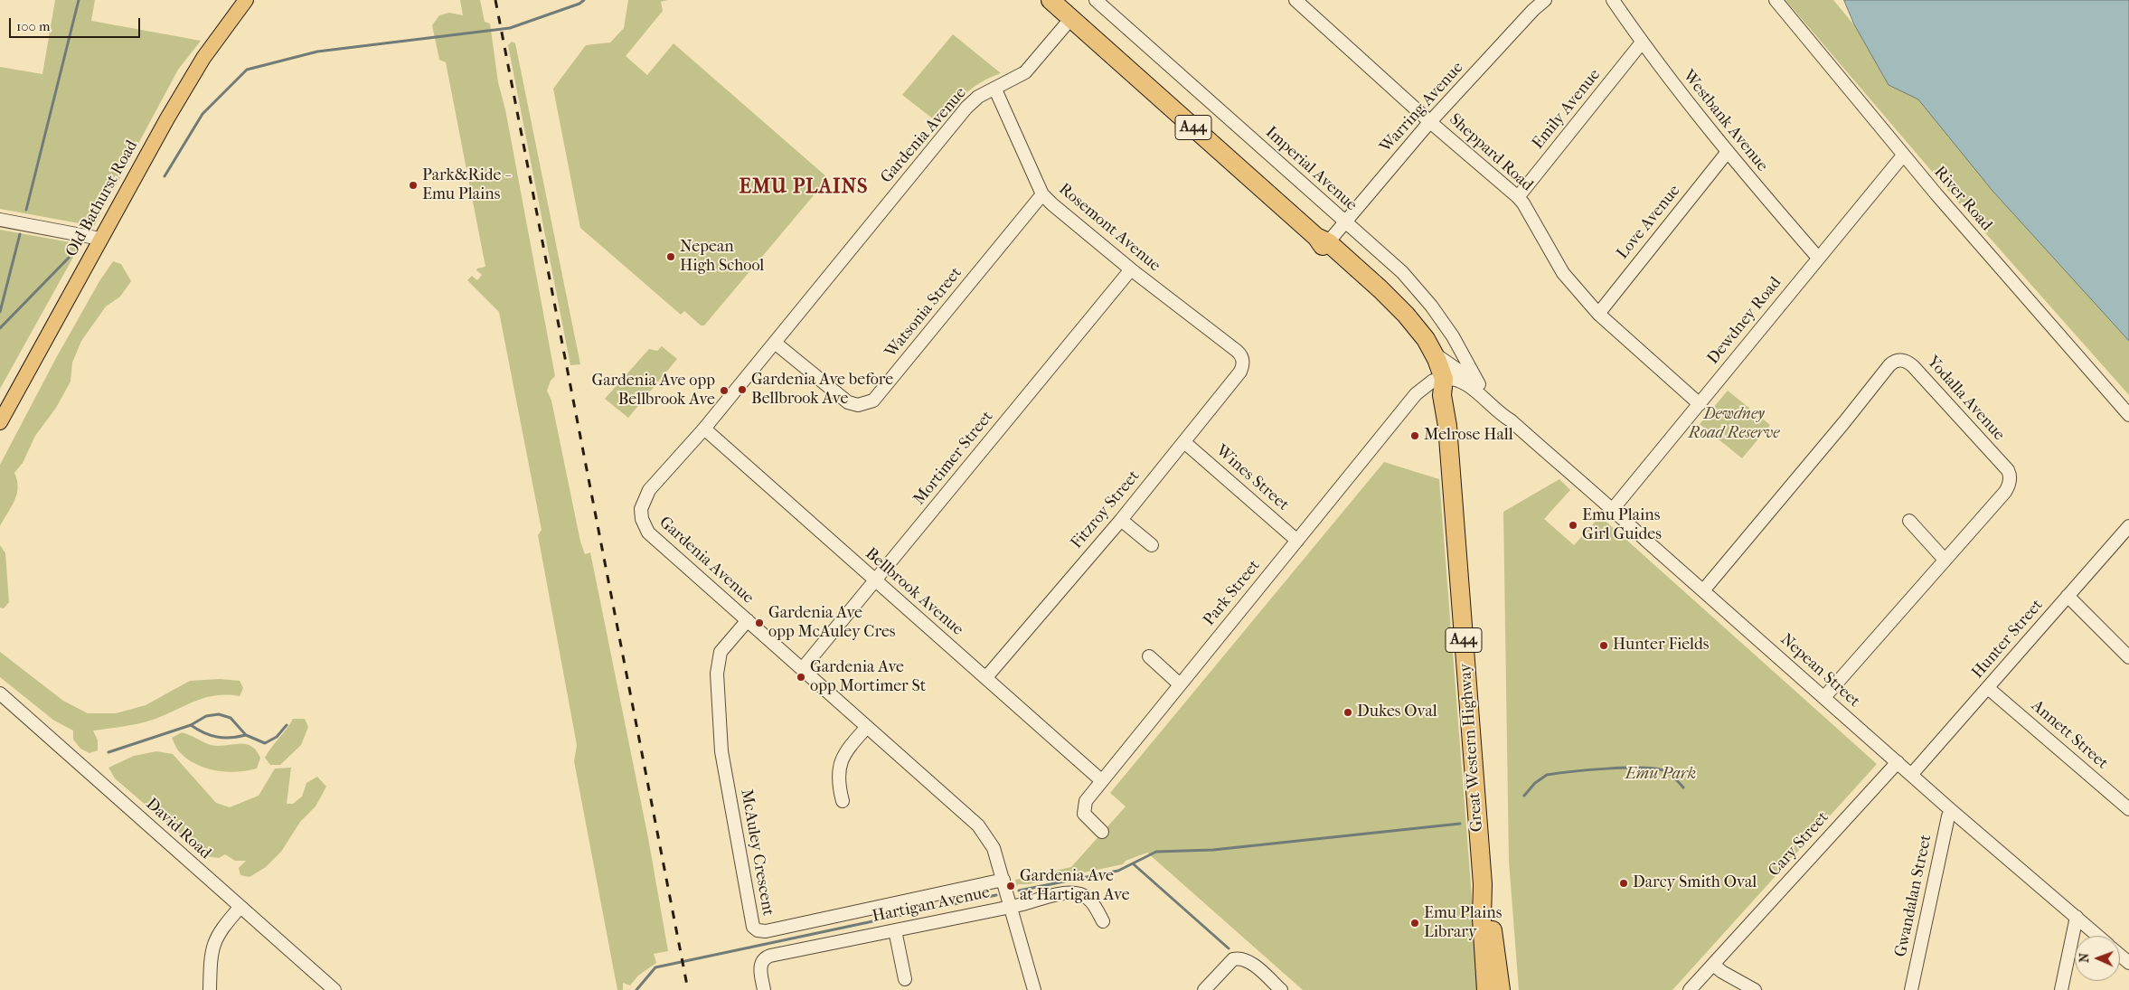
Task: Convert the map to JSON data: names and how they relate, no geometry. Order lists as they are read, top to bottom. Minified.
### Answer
{"streets":{"highway":["A44","Great Western Highway"],"main road":["Old Bathurst Road"],"street":["Warring Avenue","Emily Avenue","Westbank Avenue","Gardenia Avenue","Sheppard Road","Imperial Avenue","River Road","Love Avenue","Rosemont Avenue","Watsonia Street","Dewdney Road","Yodalla Avenue","Mortimer Street","Wines Street","Fitzroy Street","Bellbrook Avenue","Park Street","Hunter Street","Nepean Street","Annett Street","David Road","Cary Street","McAuley Crescent","Gwandalan Street","Hartigan Avenue"]},"crossings":[["Warring Avenue","Sheppard Road"],["Warring Avenue","Imperial Avenue"],["Warring Avenue","Great Western Highway"],["Emily Avenue","Westbank Avenue"],["Emily Avenue","Sheppard Road"],["Westbank Avenue","Love Avenue"],["Westbank Avenue","Dewdney Road"],["Gardenia Avenue","Rosemont Avenue"],["Gardenia Avenue","Watsonia Street"],["Gardenia Avenue","Mortimer Street"],["Gardenia Avenue","Bellbrook Avenue"],["Gardenia Avenue","Great Western Highway"],["Gardenia Avenue","McAuley Crescent"],["Gardenia Avenue","Hartigan Avenue"],["Sheppard Road","Love Avenue"],["Sheppard Road","Dewdney Road"],["Imperial Avenue","Nepean Street"],["River Road","Dewdney Road"],["Rosemont Avenue","Watsonia Street"],["Rosemont Avenue","Mortimer Street"],["Rosemont Avenue","Fitzroy Street"],["Dewdney Road","Nepean Street"],["Yodalla Avenue","Nepean Street"],["Mortimer Street","Bellbrook Avenue"],["Wines Street","Fitzroy Street"],["Wines Street","Park Street"],["Fitzroy Street","Bellbrook Avenue"],["Bellbrook Avenue","Park Street"],["Park Street","Nepean Street"],["Park Street","Great Western Highway"],["Hunter Street","Nepean Street"],["Hunter Street","Annett Street"],["Nepean Street","Great Western Highway"],["Nepean Street","Cary Street"],["Nepean Street","Gwandalan Street"]],"districts":["EMU PLAINS"],"parks":["Dewdney Road Reserve","Emu Park"],"places":["Park&Ride - Emu Plains","Nepean High School","Gardenia Ave before Bellbrook Ave","Gardenia Ave opp Bellbrook Ave","Melrose Hall","Emu Plains Girl Guides","Gardenia Ave opp McAuley Cres","Hunter Fields","Gardenia Ave opp Mortimer St","Dukes Oval","Darcy Smith Oval","Gardenia Ave at Hartigan Ave","Emu Plains Library"],"scale_bar":"100 m","north":"left"}
